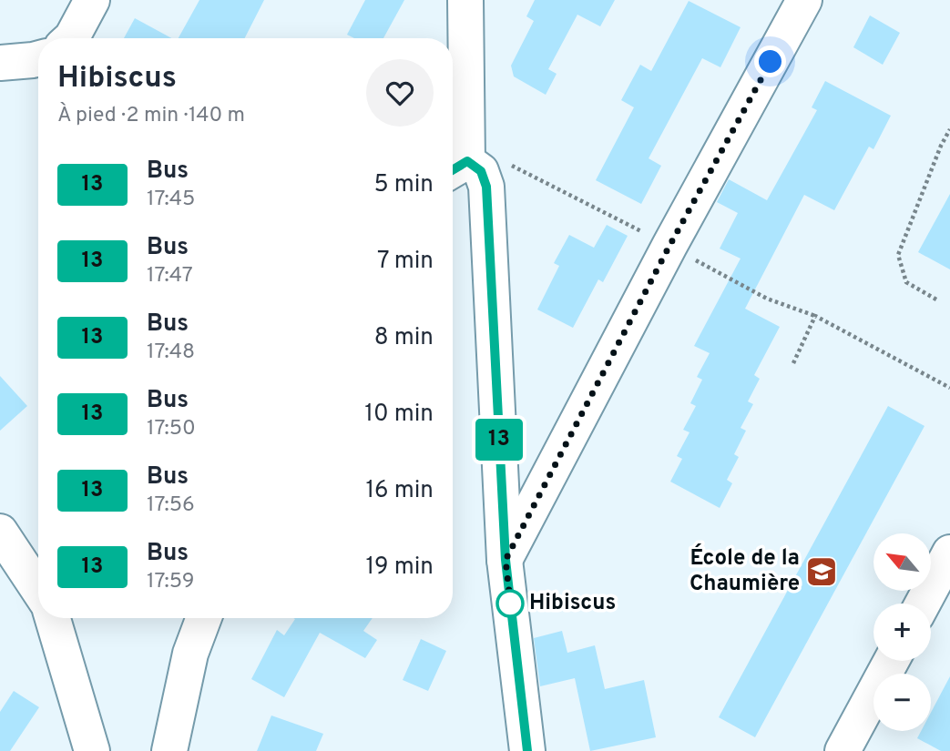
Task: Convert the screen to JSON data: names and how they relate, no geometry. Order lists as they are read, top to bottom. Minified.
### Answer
{"places":{"school or university":["École de la Chaumière"],"other":["Hibiscus"]},"lines":["bus line 13"],"north":"top left","page":{"on_map":"13","heading":["Hibiscus","À pied · 2 min · 140 m"],"list":[{"mark":"13","name":"Bus","note":"17:45","value":"5 min"},{"mark":"13","name":"Bus","note":"17:47","value":"7 min"},{"mark":"13","name":"Bus","note":"17:48","value":"8 min"},{"mark":"13","name":"Bus","note":"17:50","value":"10 min"},{"mark":"13","name":"Bus","note":"17:56","value":"16 min"},{"mark":"13","name":"Bus","note":"17:59","value":"19 min"}],"map_buttons":["+","−"]}}
